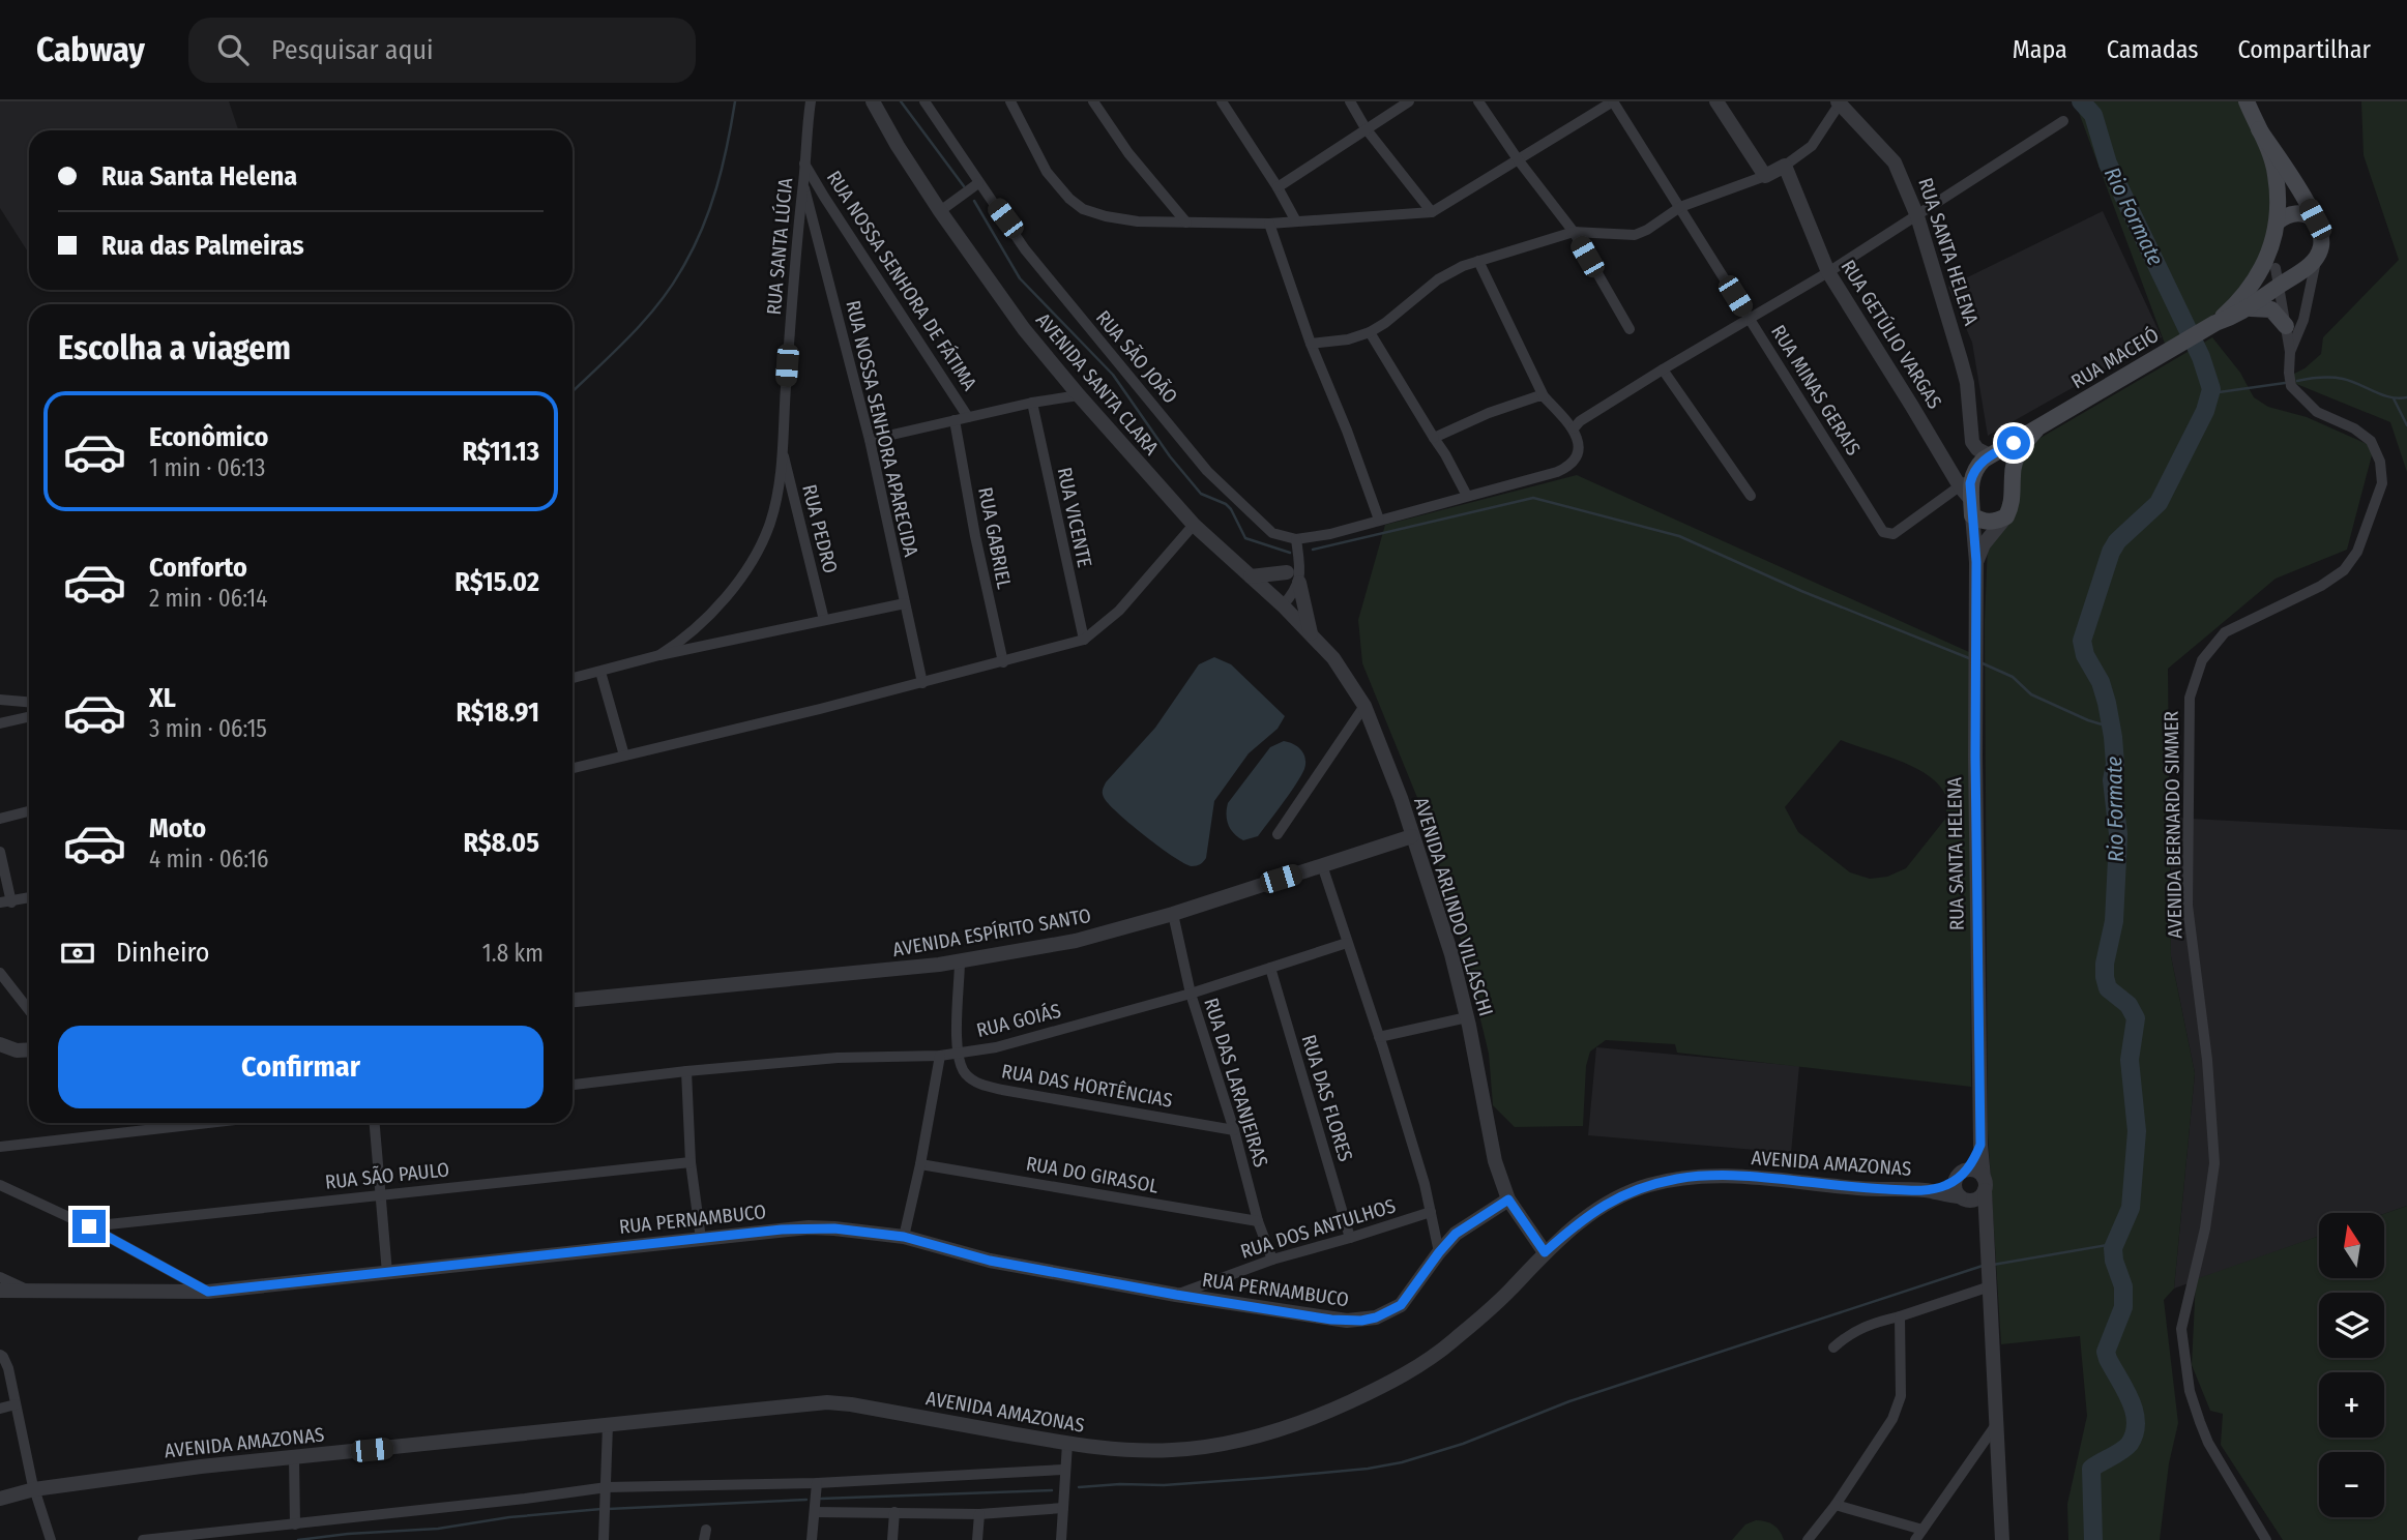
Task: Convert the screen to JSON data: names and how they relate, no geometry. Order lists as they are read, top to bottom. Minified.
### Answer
{"streets":{"main road":["RUA SANTA HELENA","RUA MACEIÓ"],"street":["RUA SANTA LÚCIA","RUA NOSSA SENHORA DE FÁTIMA","RUA GETÚLIO VARGAS","RUA SÃO JOÃO","AVENIDA SANTA CLARA","RUA MINAS GERAIS","RUA NOSSA SENHORA APARECIDA","RUA VICENTE","RUA PEDRO","RUA GABRIEL","AVENIDA BERNARDO SIMMER","AVENIDA ARLINDO VILLASCHI","AVENIDA ESPÍRITO SANTO","RUA GOIÁS","RUA DAS LARANJEIRAS","RUA DAS HORTÊNCIAS","RUA DAS FLORES","AVENIDA AMAZONAS","RUA DO GIRASOL","RUA SÃO PAULO","RUA PERNAMBUCO","RUA DOS ANTULHOS"]},"crossings":[["RUA SANTA LÚCIA","RUA NOSSA SENHORA DE FÁTIMA"],["RUA SANTA LÚCIA","RUA NOSSA SENHORA APARECIDA"],["RUA SANTA LÚCIA","RUA PEDRO"],["RUA SANTA HELENA","RUA GETÚLIO VARGAS"],["RUA SANTA HELENA","RUA MACEIÓ"],["RUA SANTA HELENA","RUA MINAS GERAIS"],["RUA SANTA HELENA","AVENIDA AMAZONAS"],["RUA GETÚLIO VARGAS","RUA MACEIÓ"],["RUA GETÚLIO VARGAS","RUA MINAS GERAIS"],["RUA MACEIÓ","RUA MINAS GERAIS"],["RUA MACEIÓ","AVENIDA BERNARDO SIMMER"],["AVENIDA SANTA CLARA","AVENIDA ARLINDO VILLASCHI"],["AVENIDA ARLINDO VILLASCHI","AVENIDA ESPÍRITO SANTO"],["AVENIDA ARLINDO VILLASCHI","AVENIDA AMAZONAS"],["AVENIDA ARLINDO VILLASCHI","RUA PERNAMBUCO"],["AVENIDA ESPÍRITO SANTO","RUA DAS LARANJEIRAS"],["RUA GOIÁS","RUA DAS LARANJEIRAS"],["RUA GOIÁS","RUA DAS HORTÊNCIAS"],["RUA GOIÁS","RUA DAS FLORES"],["RUA DAS LARANJEIRAS","RUA DAS HORTÊNCIAS"],["RUA DAS LARANJEIRAS","RUA DO GIRASOL"],["RUA DAS LARANJEIRAS","RUA DOS ANTULHOS"],["RUA DAS FLORES","RUA DOS ANTULHOS"],["RUA PERNAMBUCO","RUA DOS ANTULHOS"]],"water":["Rio Formate"],"north":"top","page":{"header":"Cabway","search":"Pesquisar aqui","nav":["Mapa","Camadas","Compartilhar"],"banner":["Rua Santa Helena","Rua das Palmeiras"],"heading":"Escolha a viagem","list":[{"name":"Econômico","note":"1 min · 06:13","value":"R$11.13"},{"name":"Conforto","note":"2 min · 06:14","value":"R$15.02"},{"name":"XL","note":"3 min · 06:15","value":"R$18.91"},{"name":"Moto","note":"4 min · 06:16","value":"R$8.05"}],"pay":["Dinheiro","1.8 km"],"buttons":"Confirmar","map_buttons":["+","−"]}}
